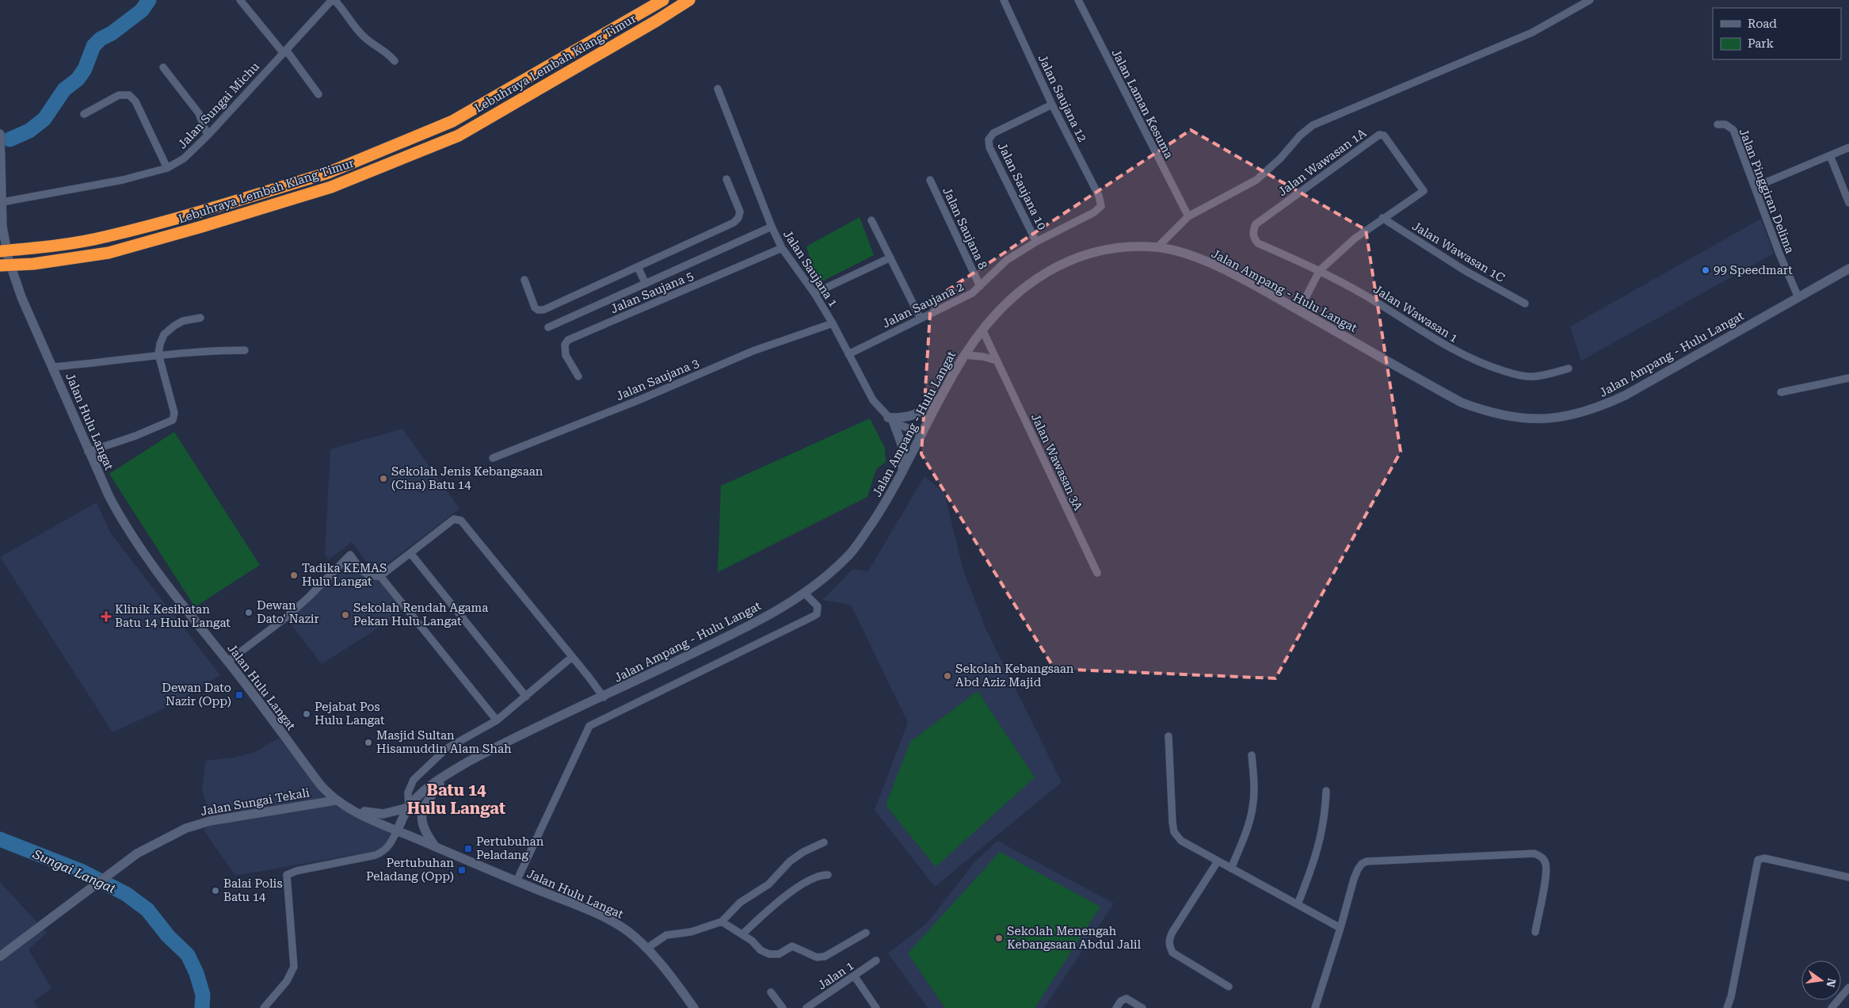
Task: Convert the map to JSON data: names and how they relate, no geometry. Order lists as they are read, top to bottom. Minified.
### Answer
{"streets":{"highway":["Lebuhraya Lembah Klang Timur"],"street":["Jalan Saujana 12","Jalan Laman Kesuma","Jalan Sungai Michu","Jalan Wawasan 1A","Jalan Saujana 10","Jalan Pinggiran Delima","Jalan Saujana 8","Jalan Wawasan 1C","Jalan Saujana 1","Jalan Ampang - Hulu Langat","Jalan Saujana 5","Jalan Saujana 2","Jalan Wawasan 1","Jalan Saujana 3","Jalan Hulu Langat","Jalan Wawasan 3A","Jalan Sungai Tekali","Jalan 1"]},"crossings":[["Jalan Saujana 12","Jalan Saujana 10"],["Jalan Saujana 12","Jalan Saujana 2"],["Jalan Sungai Michu","Jalan Hulu Langat"],["Jalan Wawasan 1A","Jalan Wawasan 1C"],["Jalan Wawasan 1A","Jalan Wawasan 1"],["Jalan Saujana 10","Jalan Saujana 2"],["Jalan Pinggiran Delima","Jalan Ampang - Hulu Langat"],["Jalan Saujana 8","Jalan Saujana 2"],["Jalan Saujana 1","Jalan Ampang - Hulu Langat"],["Jalan Saujana 1","Jalan Saujana 5"],["Jalan Saujana 1","Jalan Saujana 2"],["Jalan Saujana 1","Jalan Saujana 3"],["Jalan Ampang - Hulu Langat","Jalan Hulu Langat"],["Jalan Ampang - Hulu Langat","Jalan Wawasan 3A"],["Jalan Hulu Langat","Jalan Sungai Tekali"]],"districts":["Batu 14 Hulu Langat"],"water":["Sungai Langat"],"places":{"other":["99 Speedmart","Sekolah Jenis Kebangsaan (Cina) Batu 14","Tadika KEMAS Hulu Langat","Dewan Dato' Nazir","Sekolah Rendah Agama Pekan Hulu Langat","Sekolah Kebangsaan Abd Aziz Majid","Pejabat Pos Hulu Langat","Masjid Sultan Hisamuddin Alam Shah","Balai Polis Batu 14","Sekolah Menengah Kebangsaan Abdul Jalil"],"health":["Klinik Kesihatan Batu 14 Hulu Langat"],"transit":["Dewan Dato Nazir (Opp)","Pertubuhan Peladang","Pertubuhan Peladang (Opp)"]},"legend":["Road","Park"],"north":"right"}
